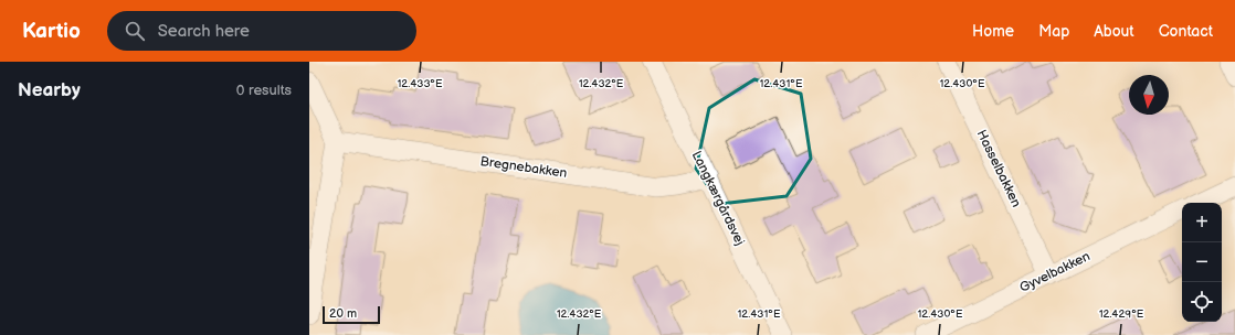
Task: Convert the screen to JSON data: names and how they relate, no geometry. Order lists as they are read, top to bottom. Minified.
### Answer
{"streets":{"street":["Bregnebakken","Hasselbakken","Langkærgårdsvej","Gyvelbakken"]},"crossings":[["Bregnebakken","Langkærgårdsvej"],["Hasselbakken","Gyvelbakken"]],"scale_bar":"20 m","north":"bottom","page":{"header":"Kartio","search":"Search here","nav":["Home","Map","About","Contact"],"heading":["Nearby","0 results"],"map_buttons":["+","−"],"scale":"20 m"},"coordinates":["12.433°E","12.432°E","12.431°E","12.430°E","12.429°E"]}
